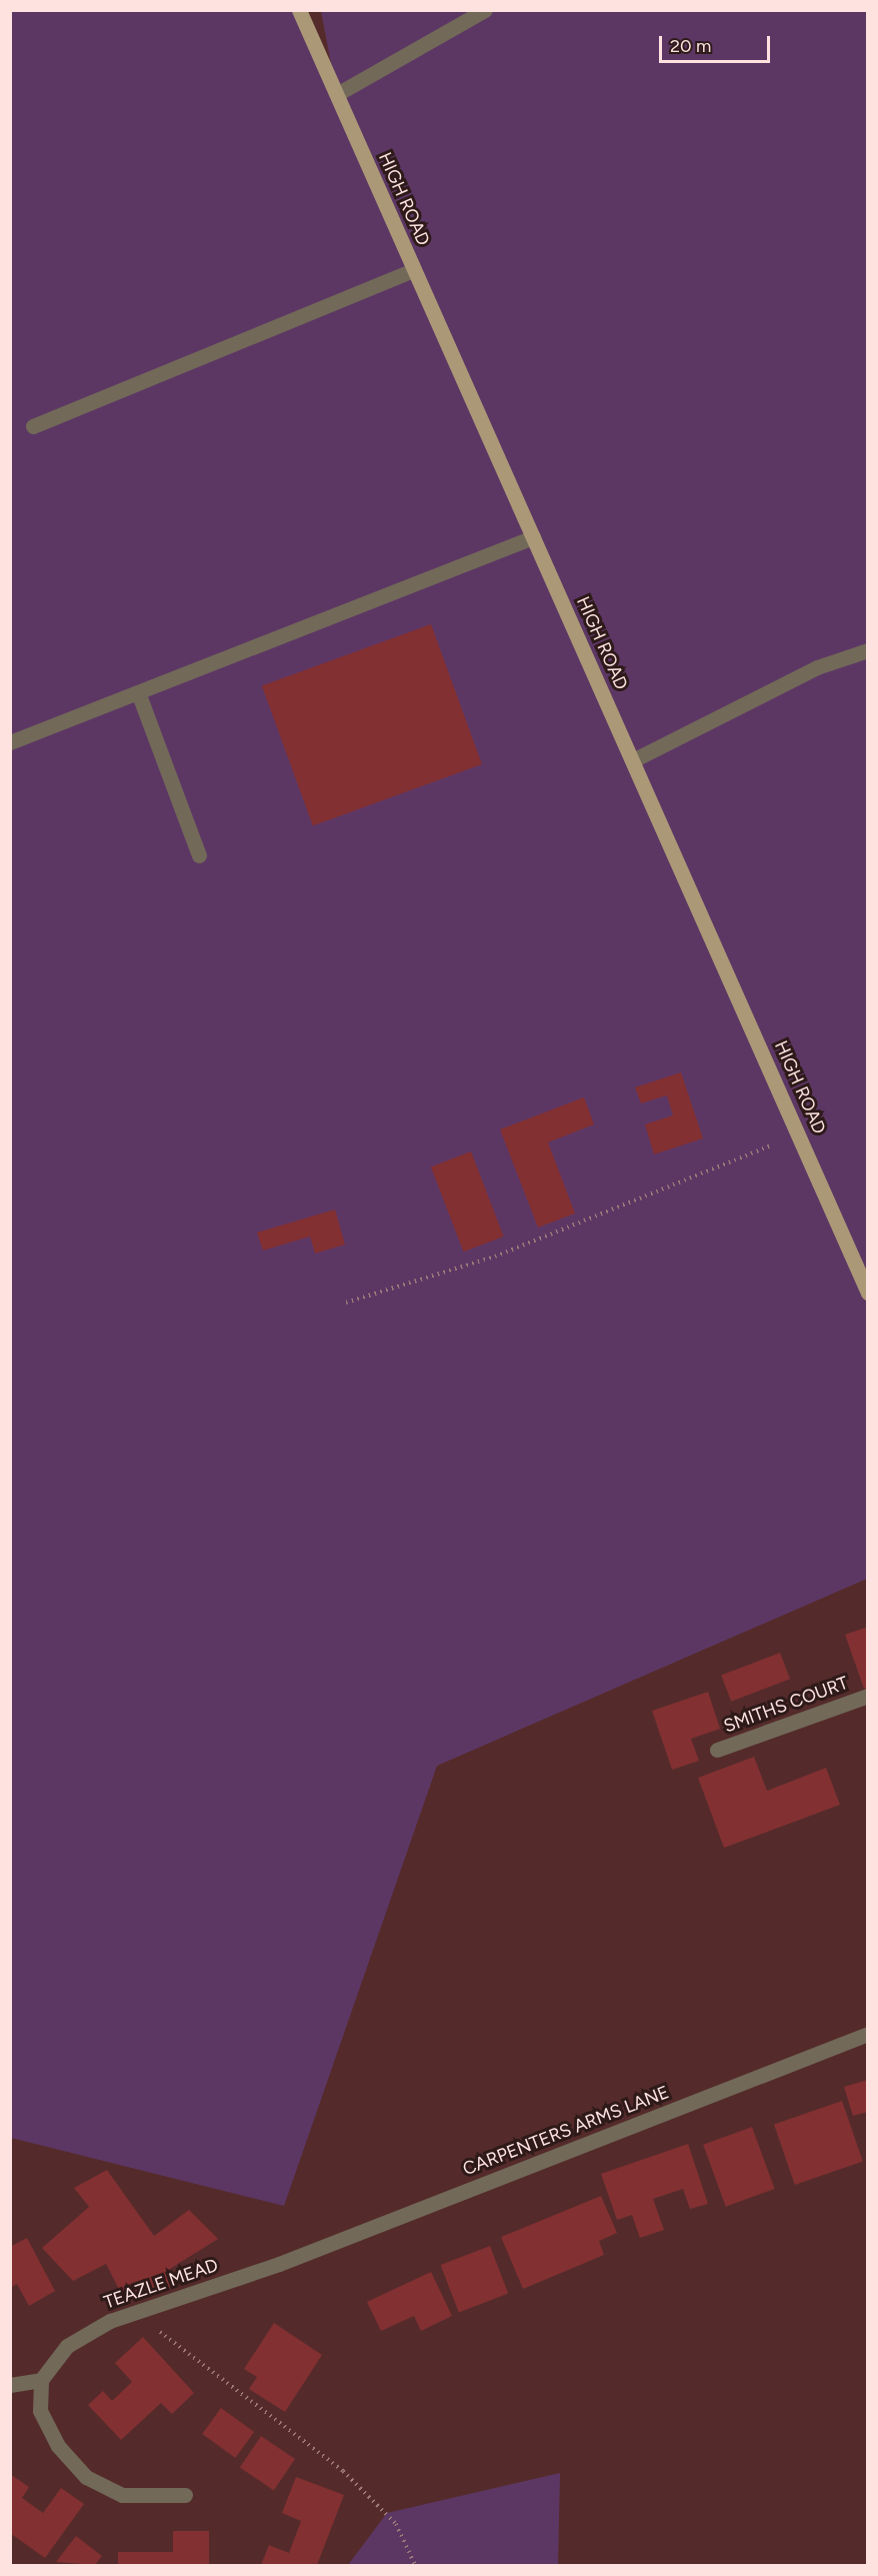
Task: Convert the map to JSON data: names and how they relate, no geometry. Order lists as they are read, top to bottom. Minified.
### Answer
{"streets":{"main road":["HIGH ROAD"],"street":["SMITHS COURT","CARPENTERS ARMS LANE","TEAZLE MEAD"]},"crossings":[["CARPENTERS ARMS LANE","TEAZLE MEAD"]],"scale_bar":"20 m"}
